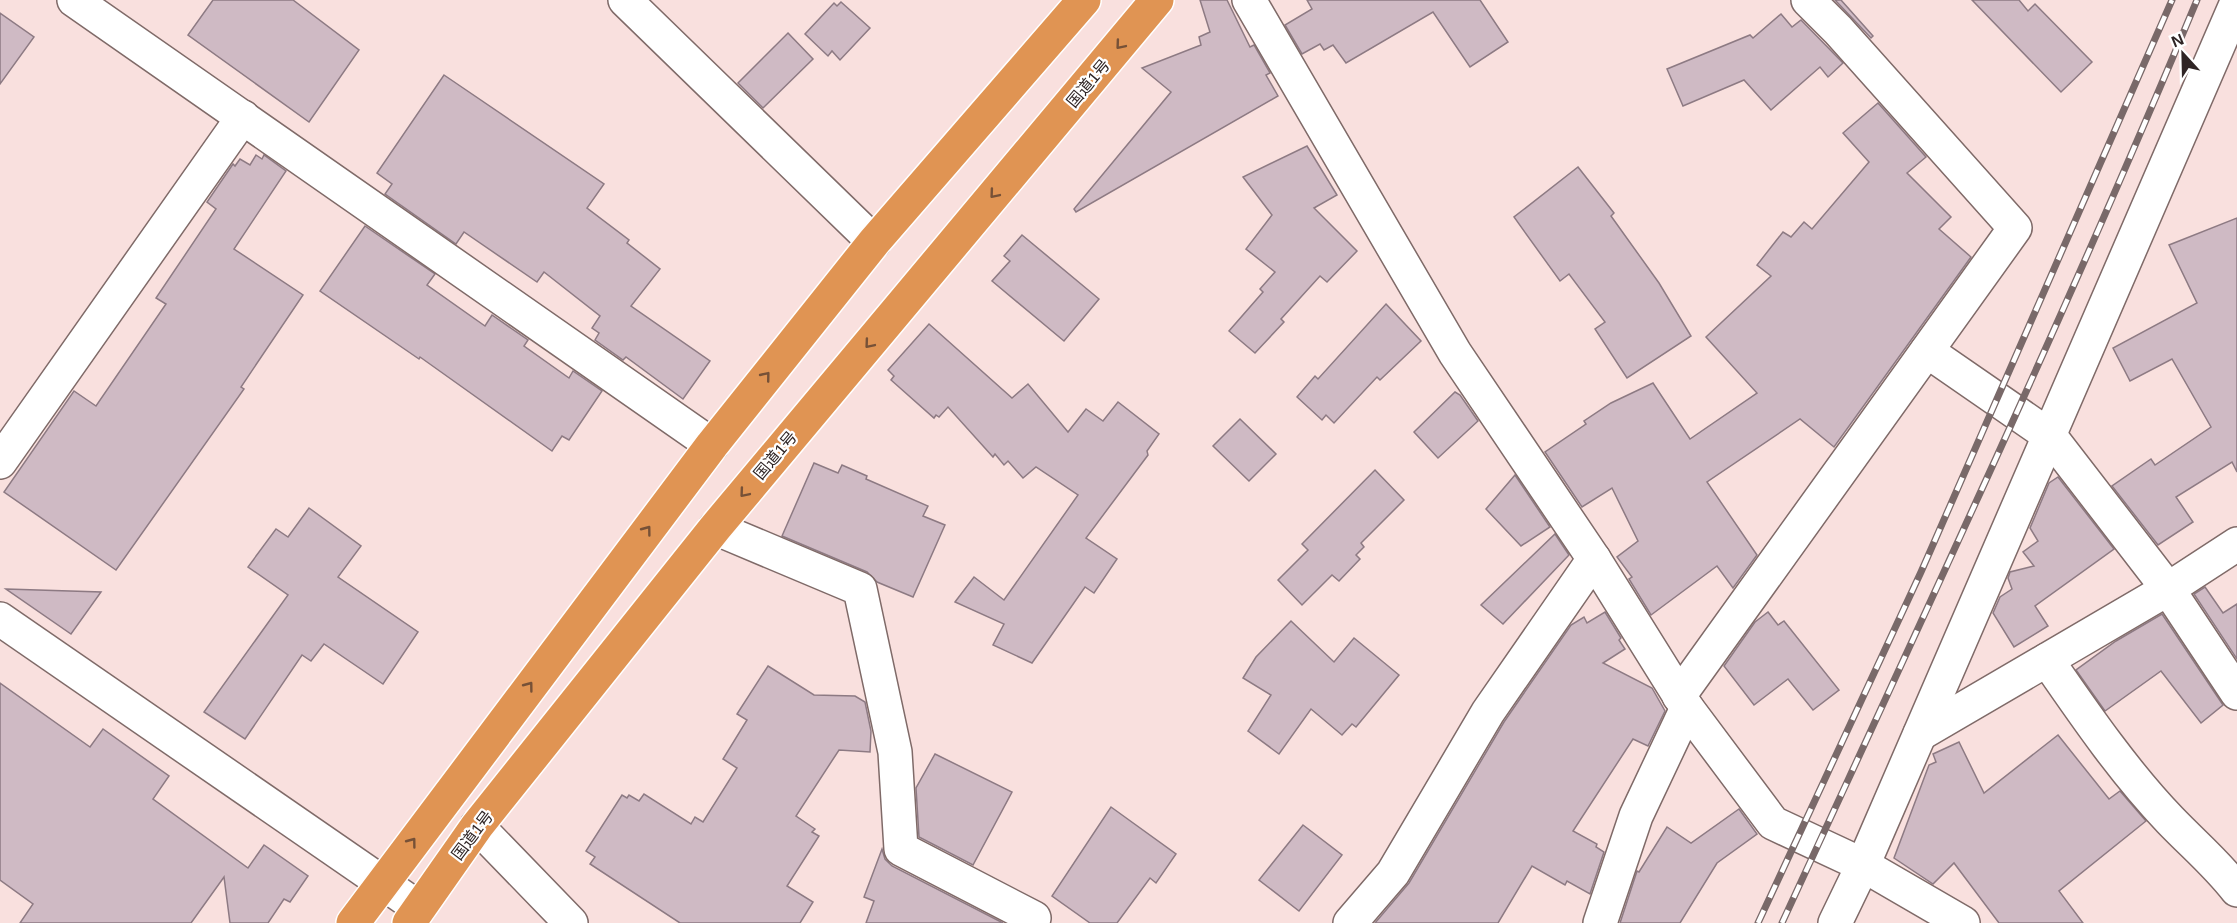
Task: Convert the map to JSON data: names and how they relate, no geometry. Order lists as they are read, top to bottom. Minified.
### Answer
{"streets":{"highway":["国道1号"]},"north":"top"}
